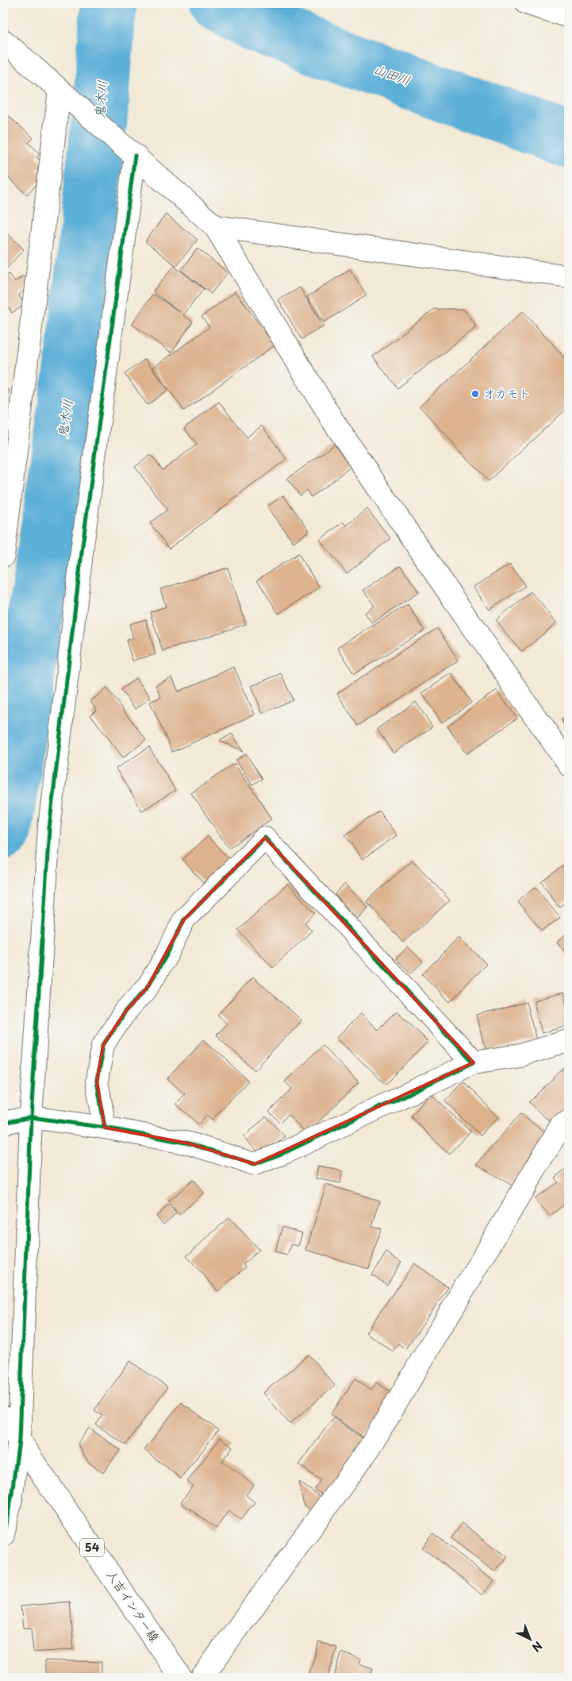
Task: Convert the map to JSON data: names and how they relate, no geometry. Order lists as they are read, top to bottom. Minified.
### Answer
{"streets":{"street":["54","人吉インター線"]},"water":["山田川","鬼木川"],"places":["オカモト"],"north":"bottom right"}
